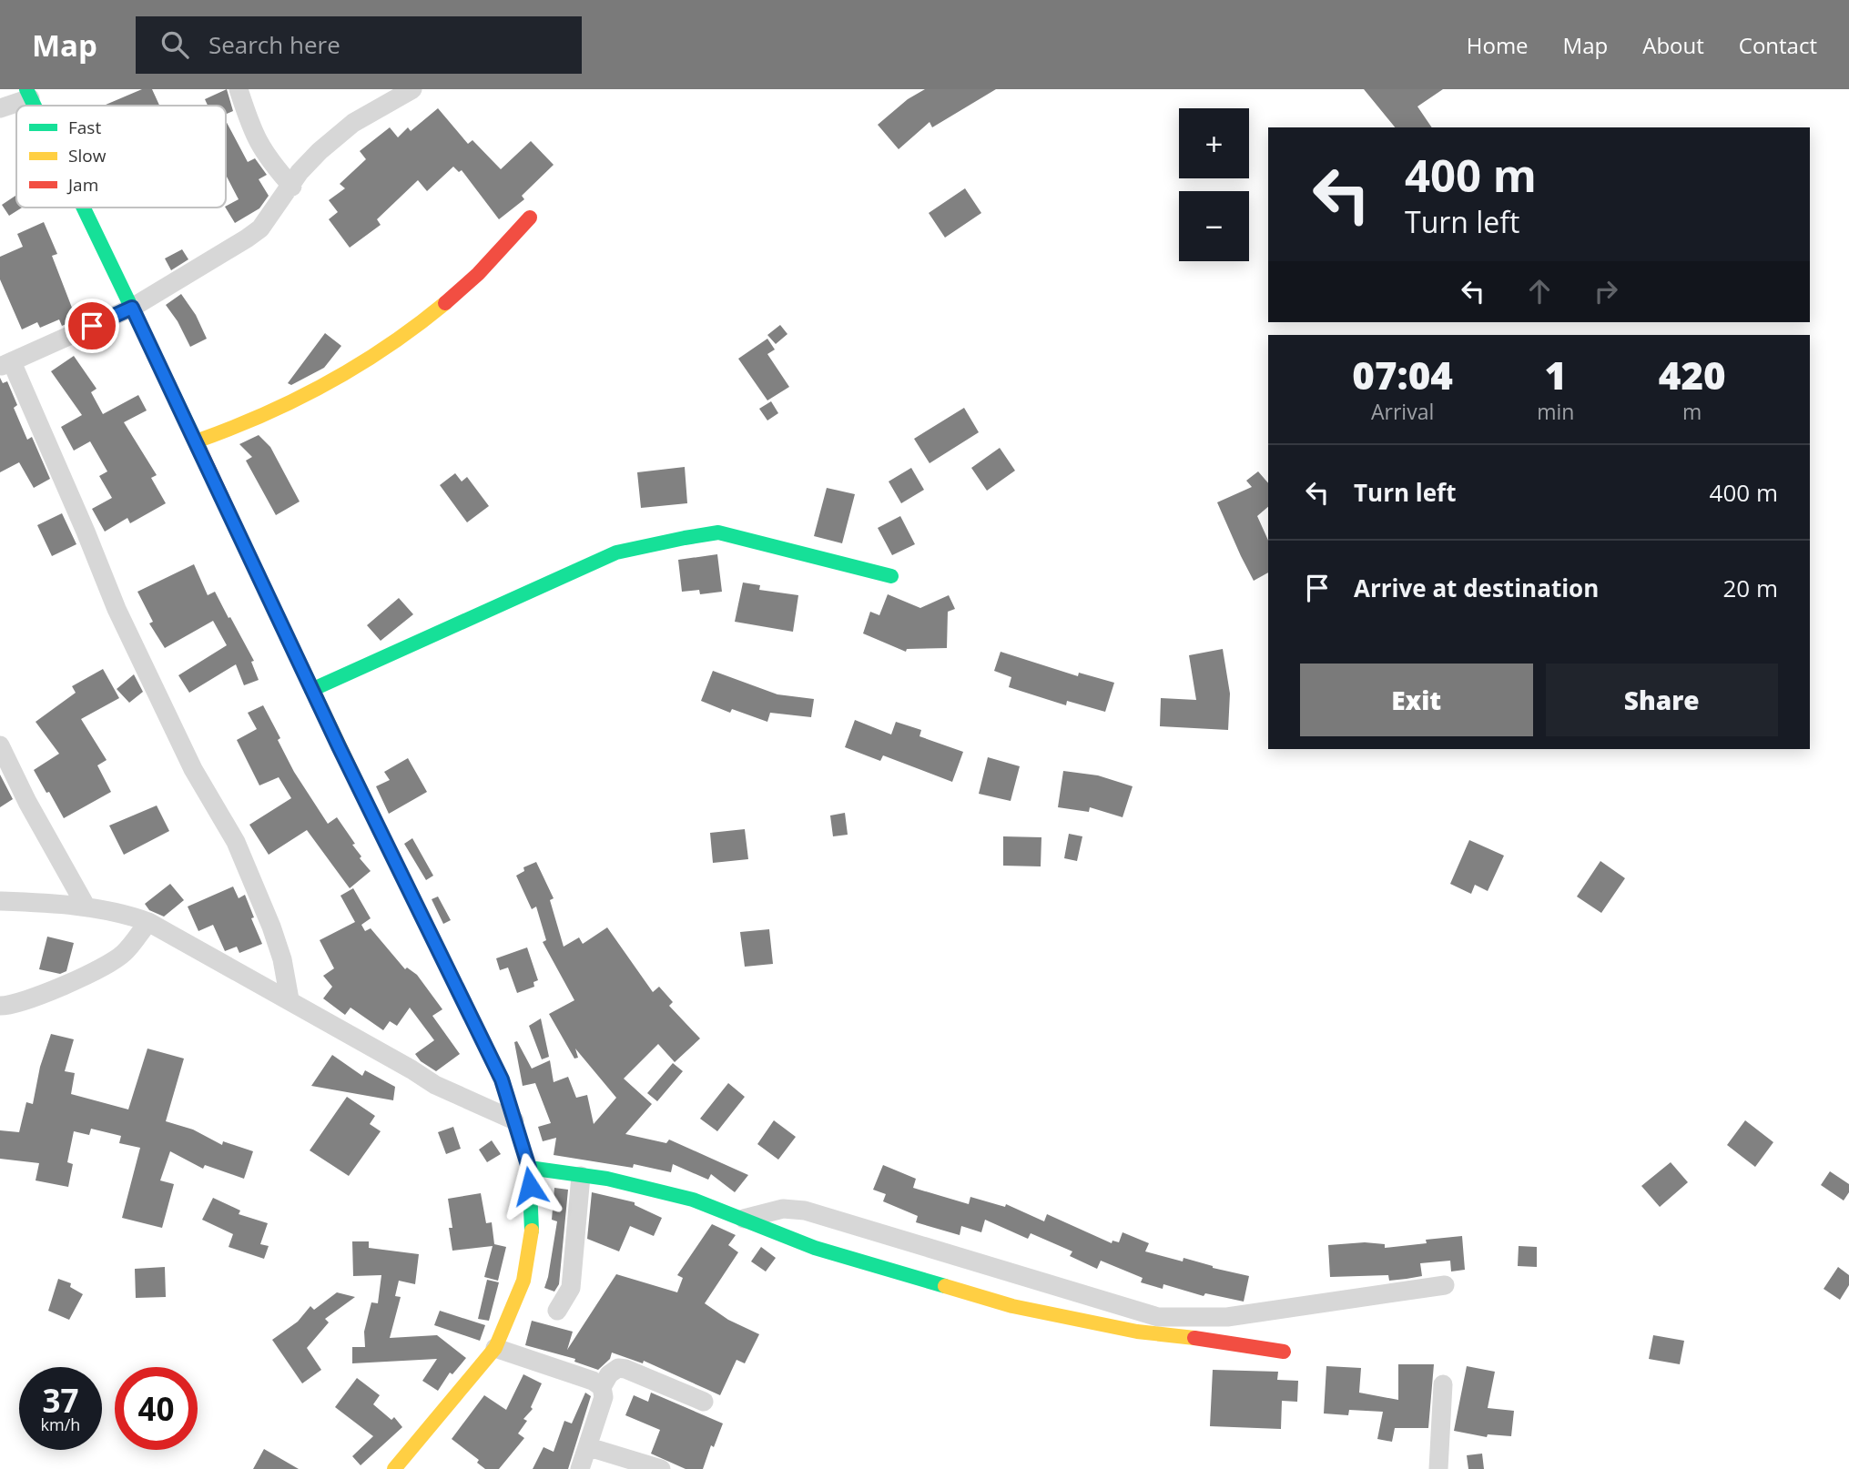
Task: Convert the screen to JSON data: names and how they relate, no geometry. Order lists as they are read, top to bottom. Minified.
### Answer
{"legend":["Fast","Slow","Jam"],"page":{"header":"Map","search":"Search here","nav":["Home","Map","About","Contact"],"map_buttons":["+","−"],"turn":["400 m","Turn left"],"eta":["07:04","Arrival","1","min","420","m"],"list":[{"name":"Turn left","value":"400 m"},{"name":"Arrive at destination","value":"20 m"}],"buttons":["Exit","Share"],"speed":"37 km/h","limit":"40"}}
